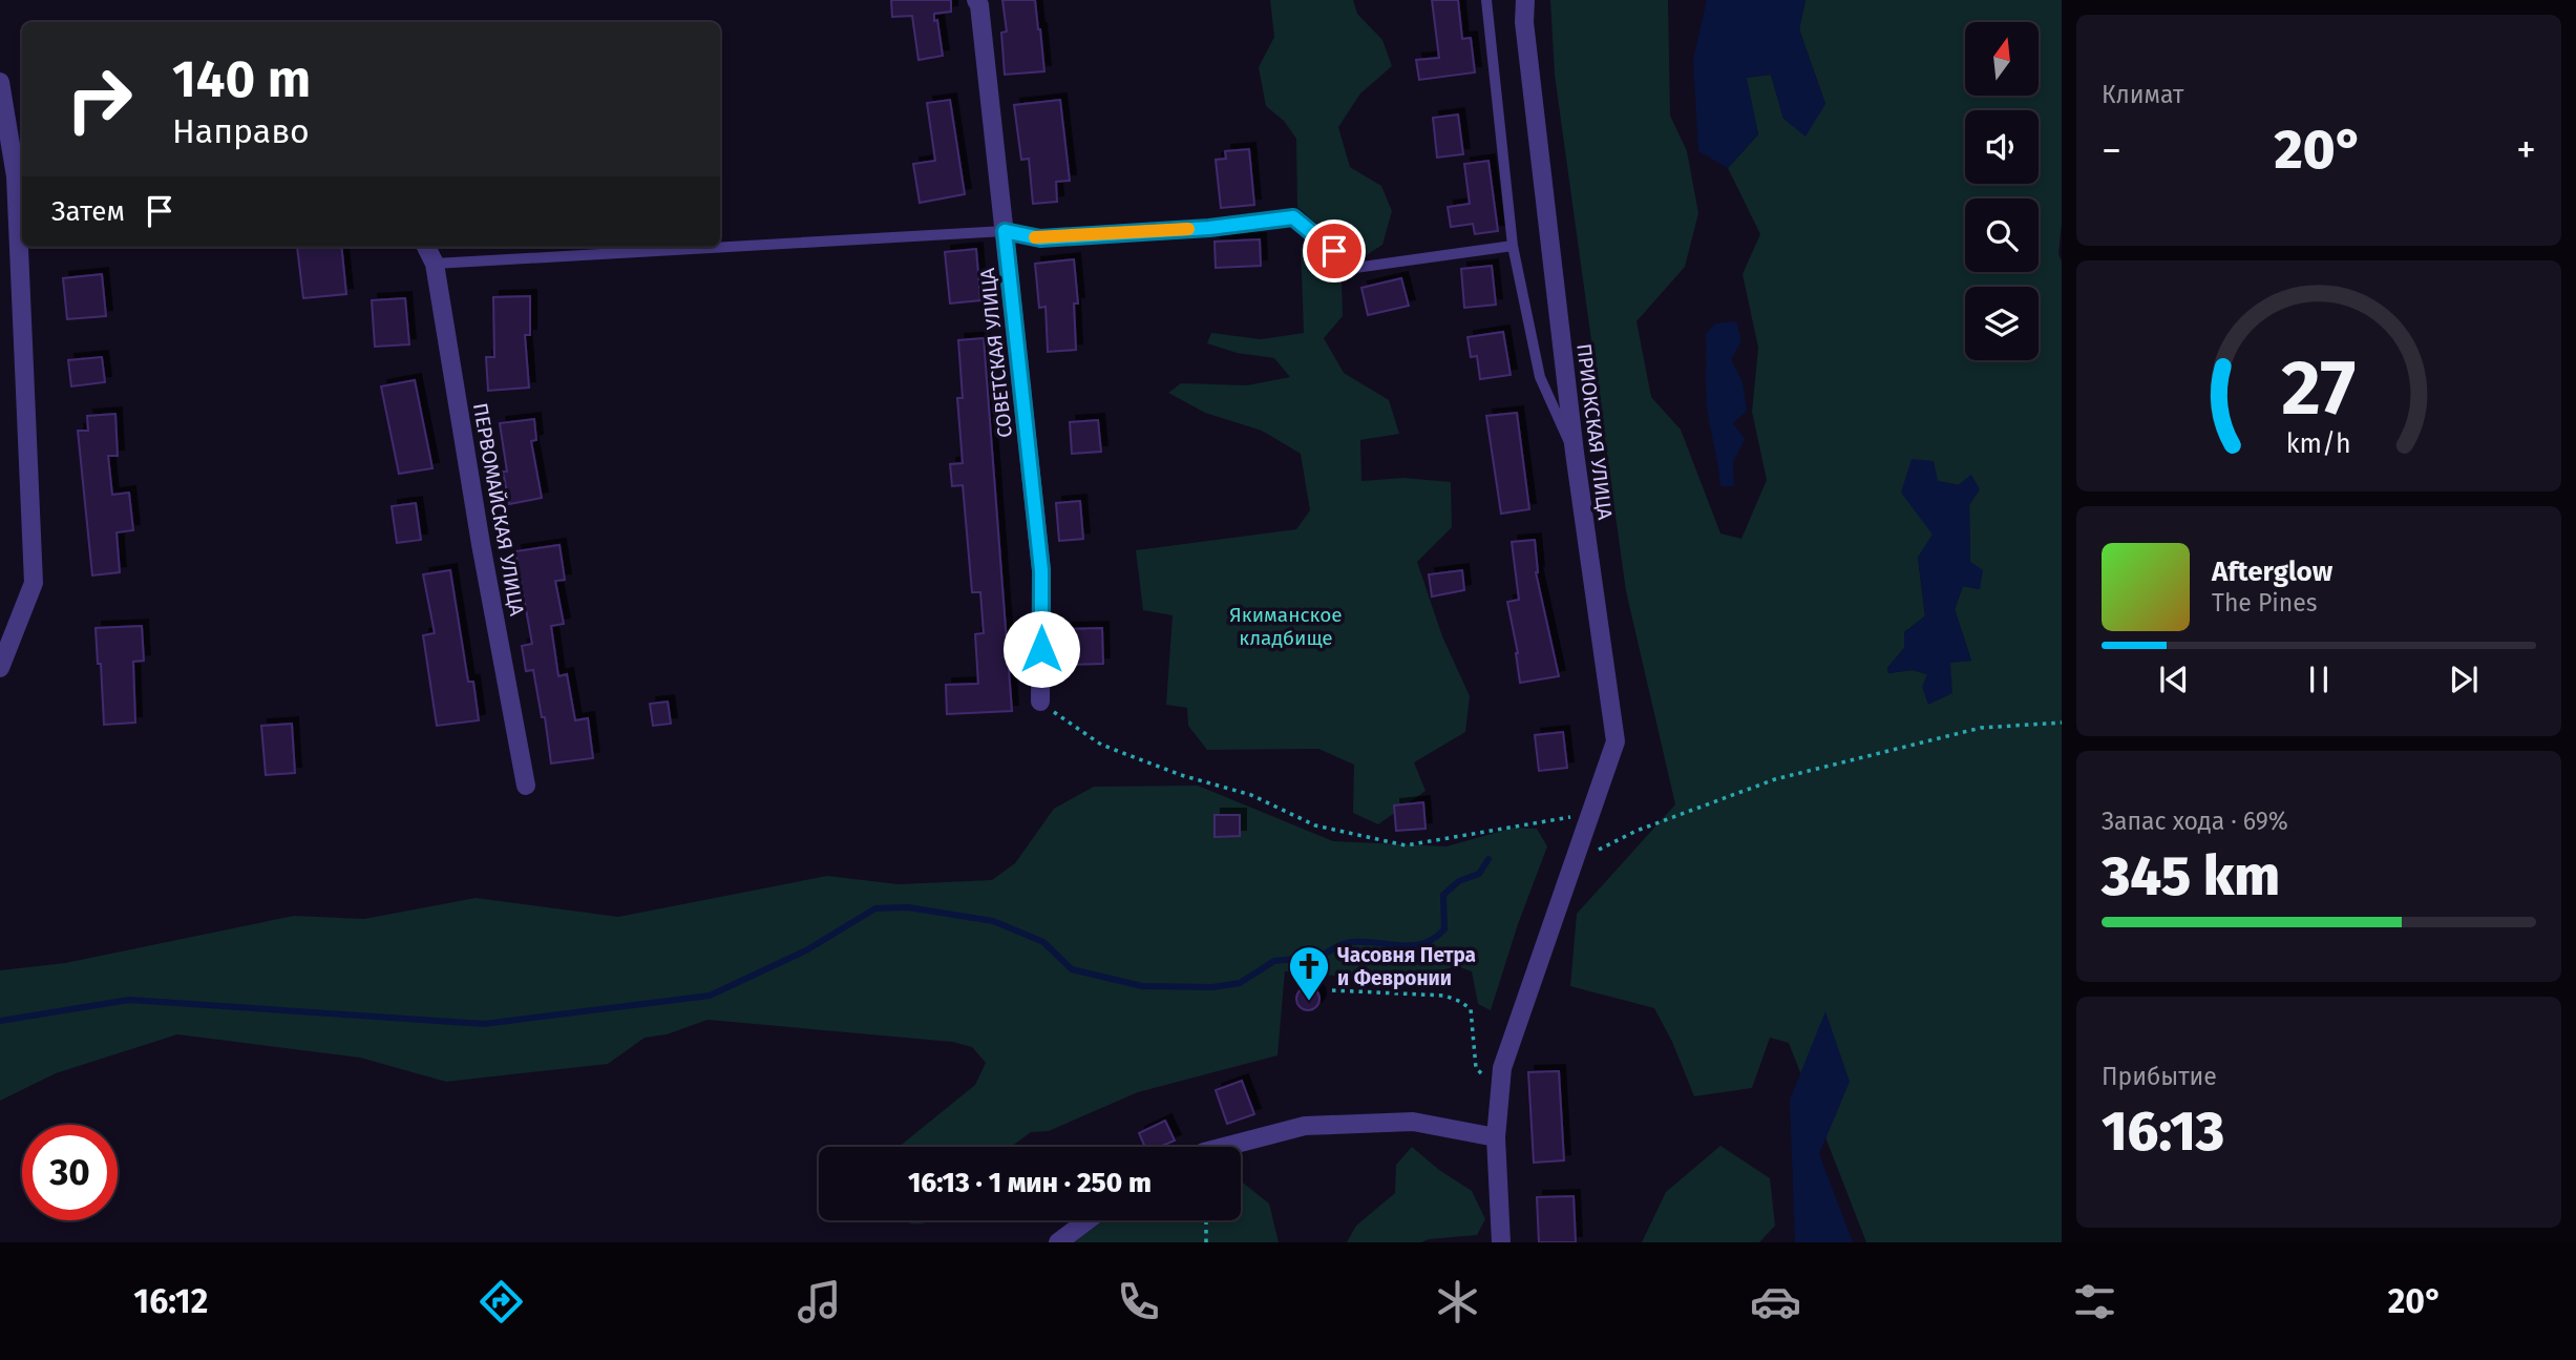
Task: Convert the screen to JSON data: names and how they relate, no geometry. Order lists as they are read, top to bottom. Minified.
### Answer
{"streets":{"street":["СОВЕТСКАЯ УЛИЦА","ПРИОКСКАЯ УЛИЦА","ПЕРВОМАЙСКАЯ УЛИЦА"]},"parks":["Якиманское кладбище"],"places":{"church":["Часовня Петра и Февронии"]},"north":"top","page":{"tile":["Климат",["Запас хода · 69%","345 km"],["Прибытие","16:13"]],"turn":["140 m","Направо"],"heat":["−","20°","+"],"then":"Затем","song":["Afterglow","The Pines"],"limit":"30","trip":"16:13 · 1 мин · 250 m","tabs":["16:12","20°"],"gauge":["27","km/h"]}}
